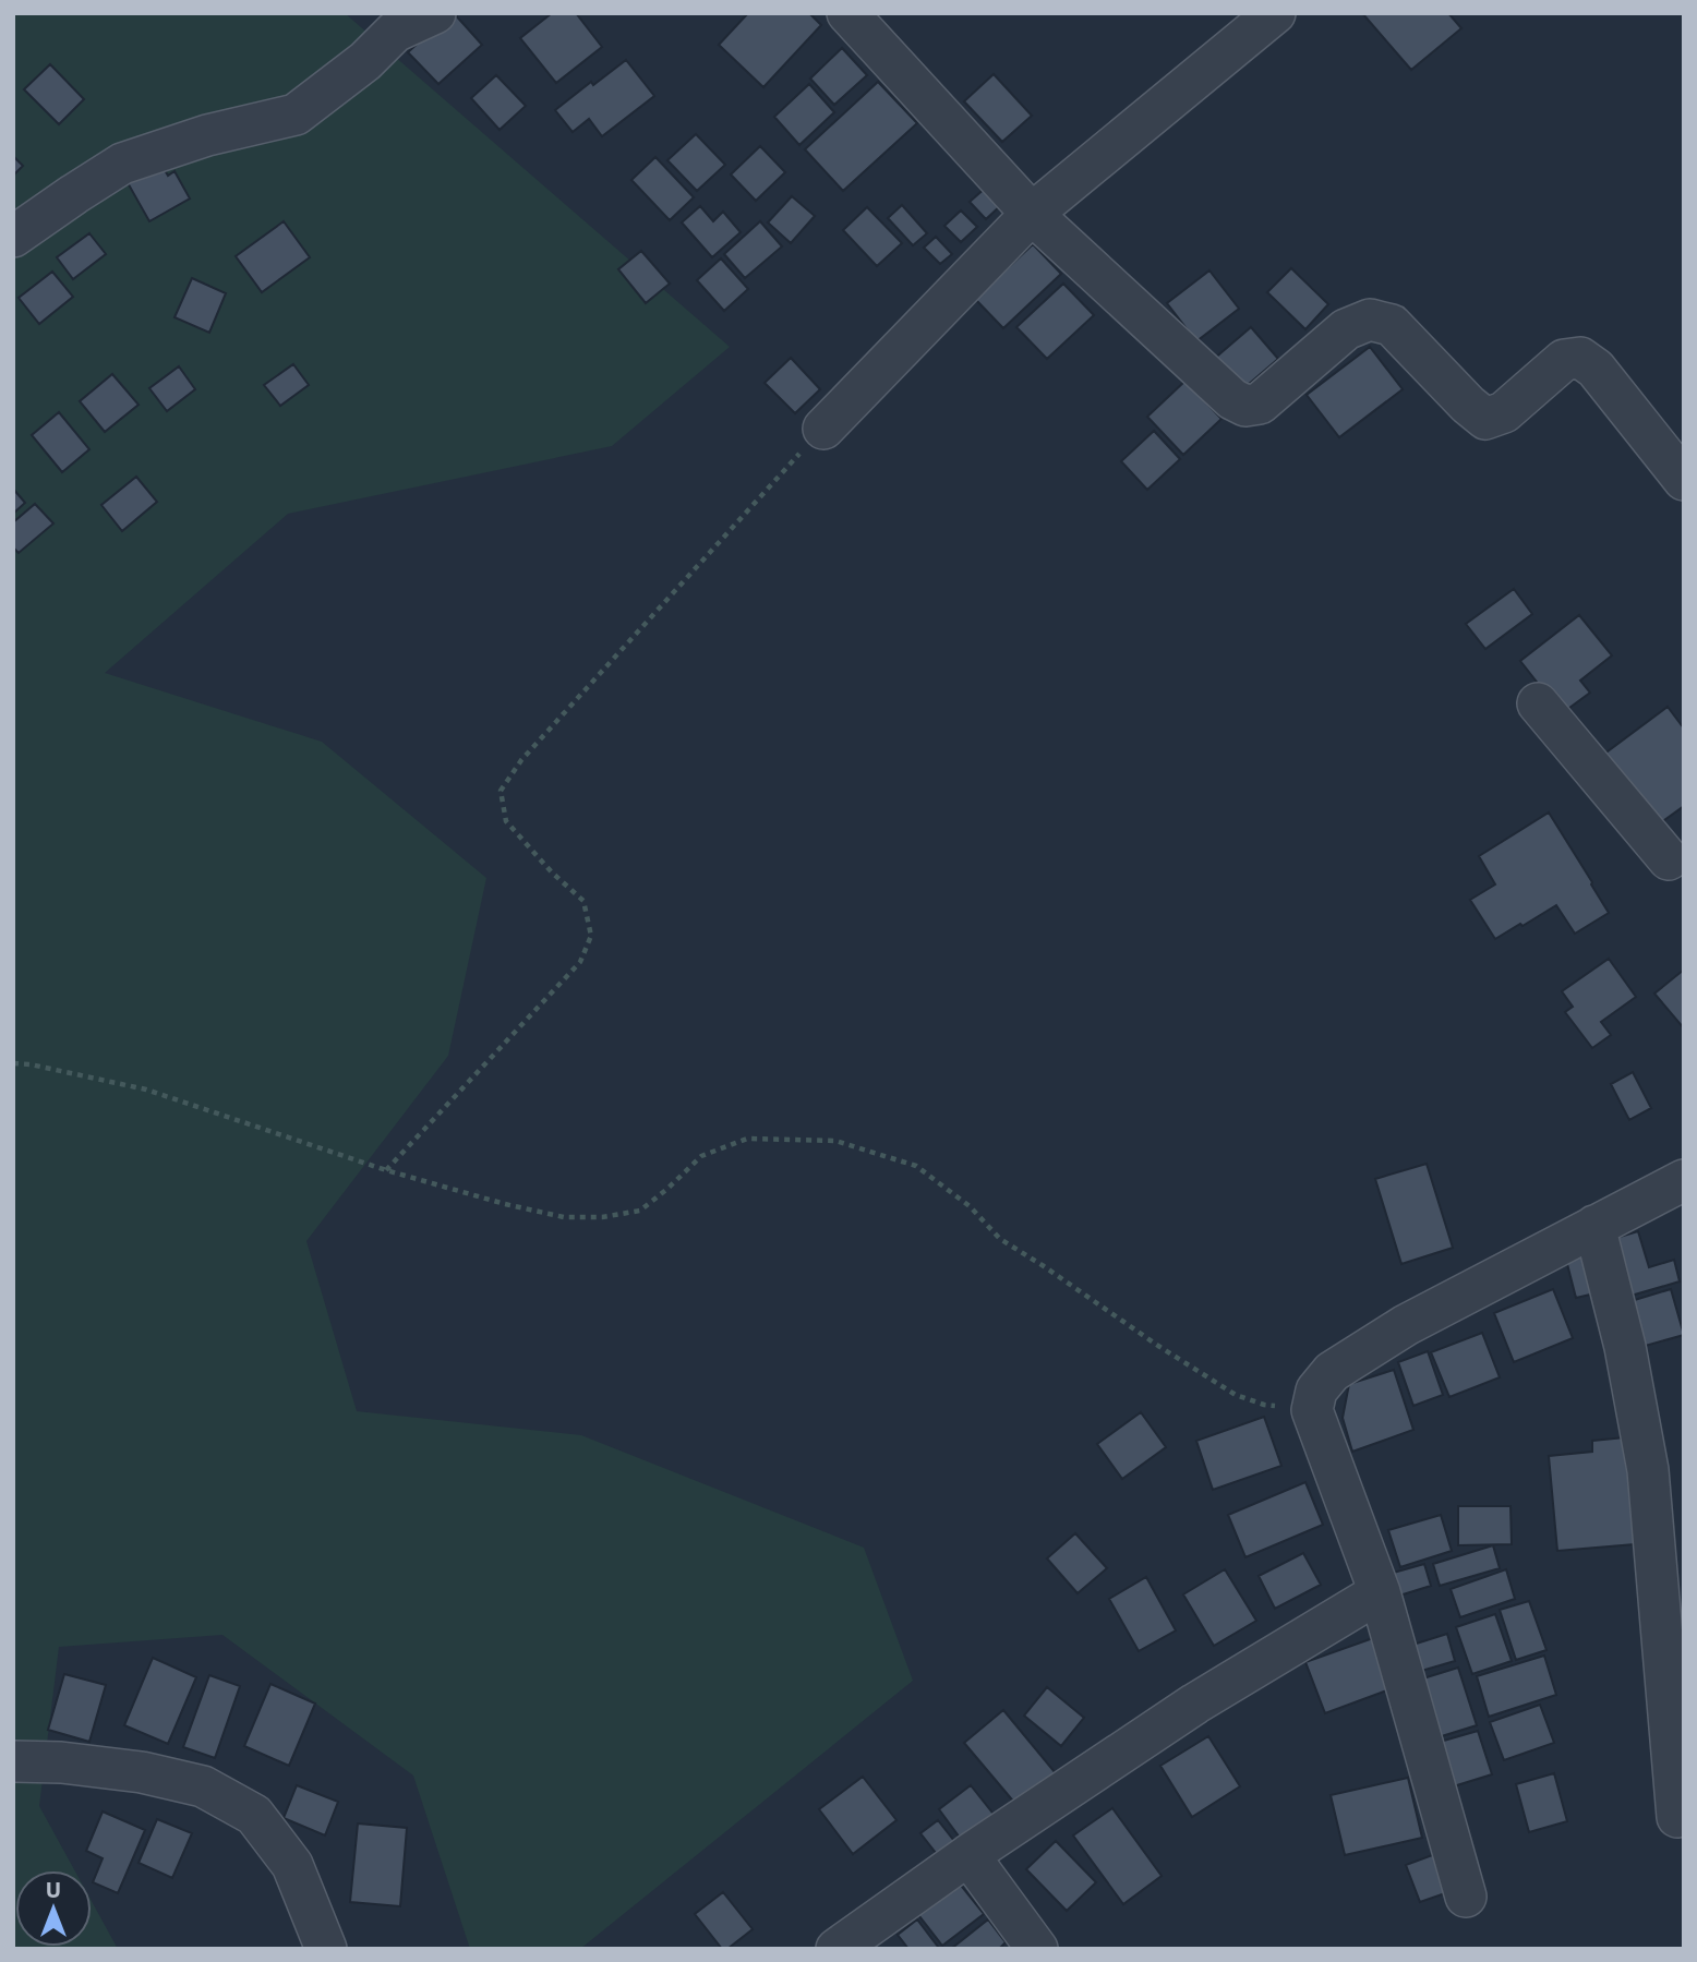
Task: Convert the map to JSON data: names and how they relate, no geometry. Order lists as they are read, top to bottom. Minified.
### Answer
{"north":"top"}
